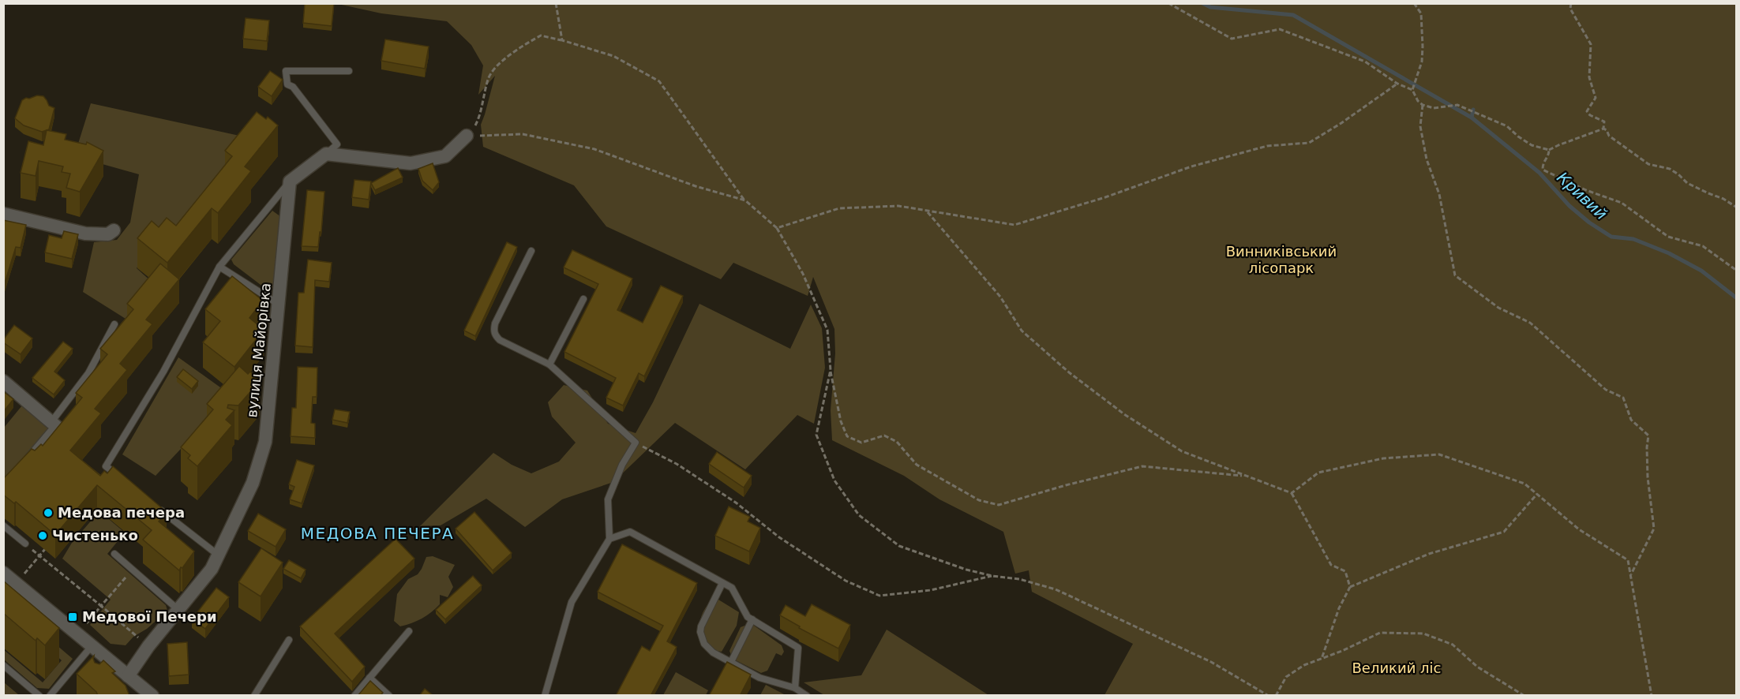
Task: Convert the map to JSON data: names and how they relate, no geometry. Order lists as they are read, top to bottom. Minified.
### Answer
{"streets":{"street":["вулиця Майорівка"]},"districts":["МЕДОВА ПЕЧЕРА"],"water":["Кривий"],"parks":["Винниківський лісопарк","Великий ліс"],"places":{"other":["Медова печера","Чистенько"],"transit":["Медової Печери"]}}
